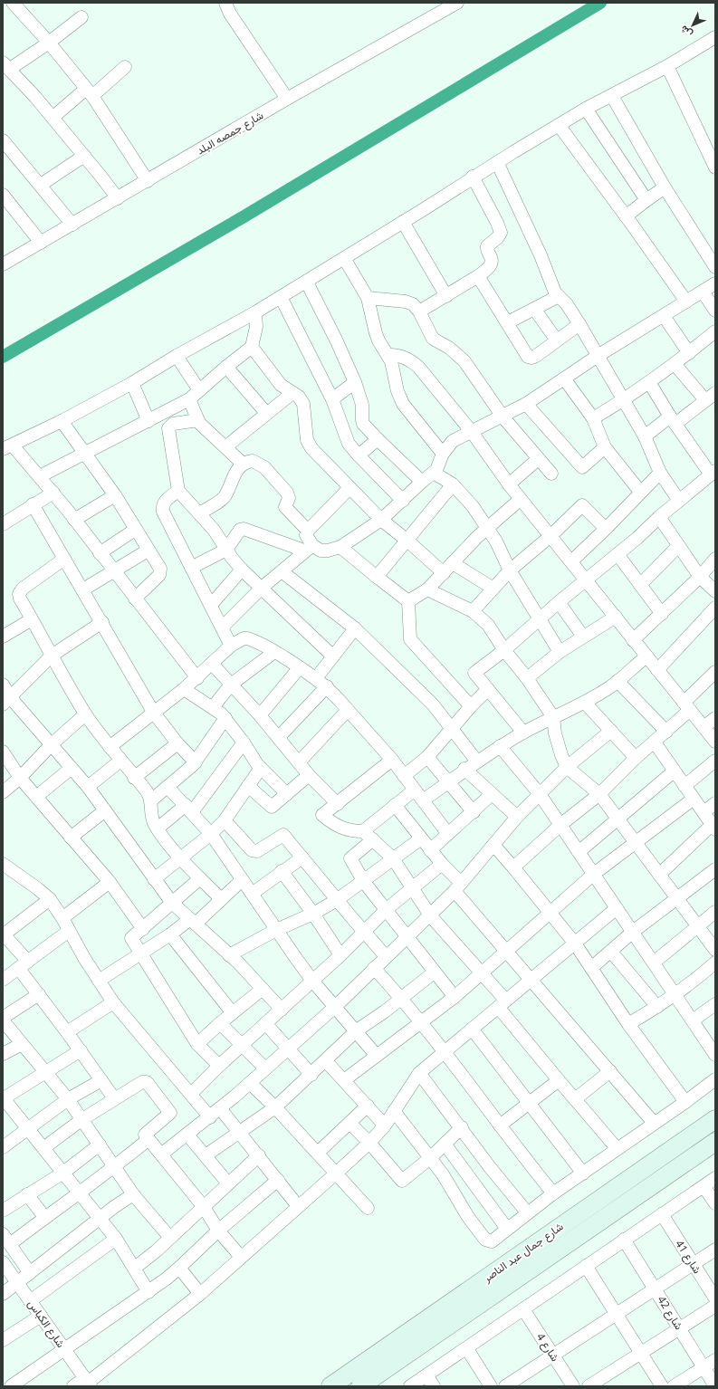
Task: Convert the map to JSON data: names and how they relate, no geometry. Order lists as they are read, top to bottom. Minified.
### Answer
{"streets":{"main road":["شارع جمال عبد الناصر"],"street":["شارع جمصه البلد","شارع 41","شارع 42","شارع الكباس","شارع 4"]},"north":"bottom left"}
